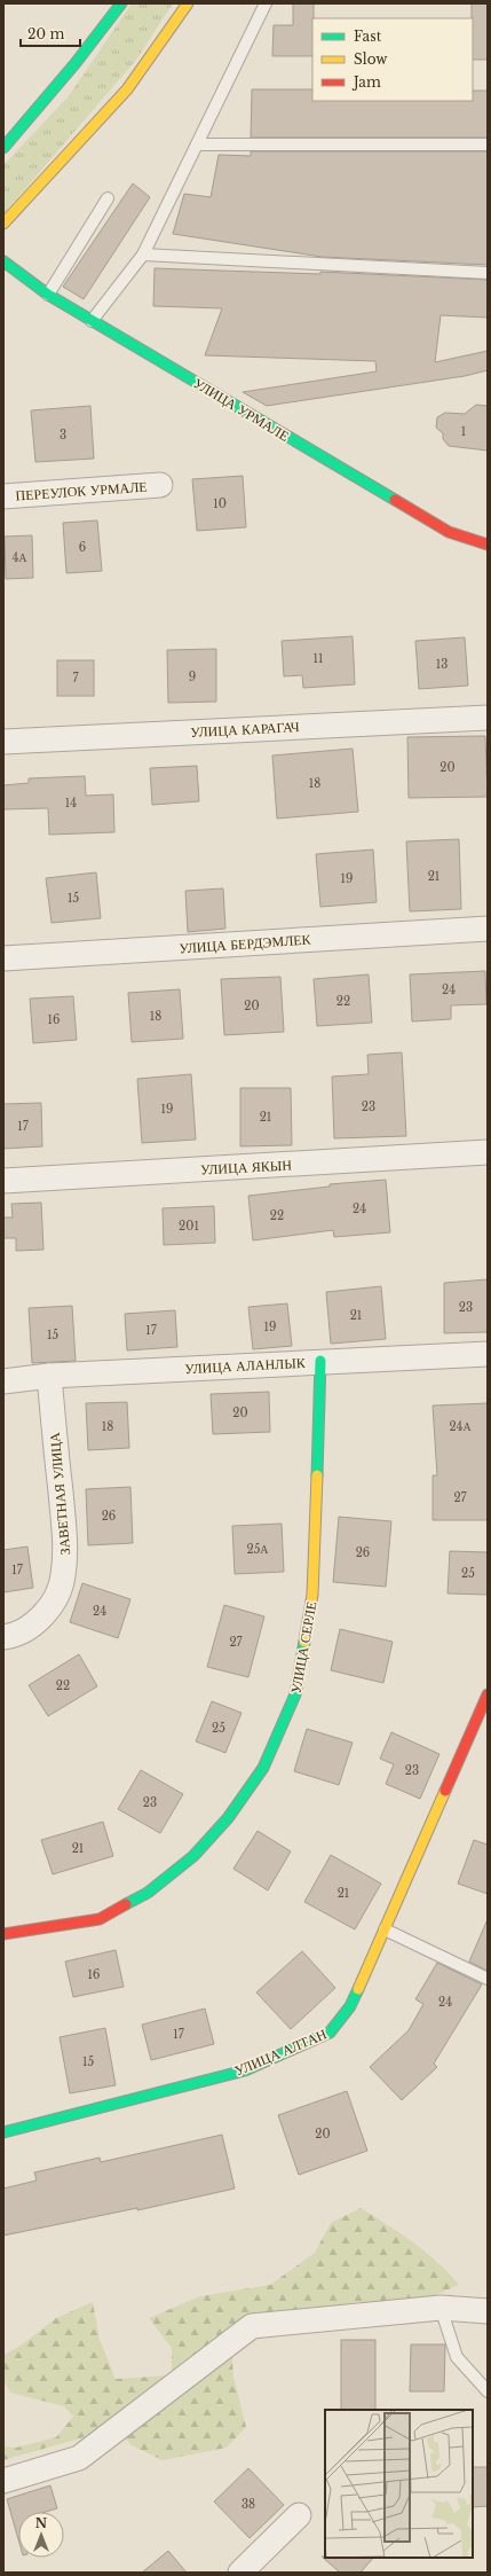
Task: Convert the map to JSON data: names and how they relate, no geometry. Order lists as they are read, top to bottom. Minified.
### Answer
{"streets":{"street":["УЛИЦА УРМАЛЕ","ПЕРЕУЛОК УРМАЛЕ","УЛИЦА КАРАГАЧ","УЛИЦА БЕРДЭМЛЕК","УЛИЦА ЯКЫН","УЛИЦА АЛАНЛЫК","ЗАВЕТНАЯ УЛИЦА","УЛИЦА СЕРЛЕ","УЛИЦА АЛТАН"]},"crossings":[["УЛИЦА АЛАНЛЫК","ЗАВЕТНАЯ УЛИЦА"],["УЛИЦА АЛАНЛЫК","УЛИЦА СЕРЛЕ"]],"house_numbers":["1","3","10","6","4А","11","13","9","7","20","18","14","21","19","15","24","22","20","18","16","23","19","21","17","24","22","201","23","21","19","17","15","20","18","24А","27","26","25А","26","17","25","24","27","22","25","23","23","21","21","16","24","17","15","20","38"],"legend":["Fast","Slow","Jam"],"scale_bar":"20 m","north":"top"}
